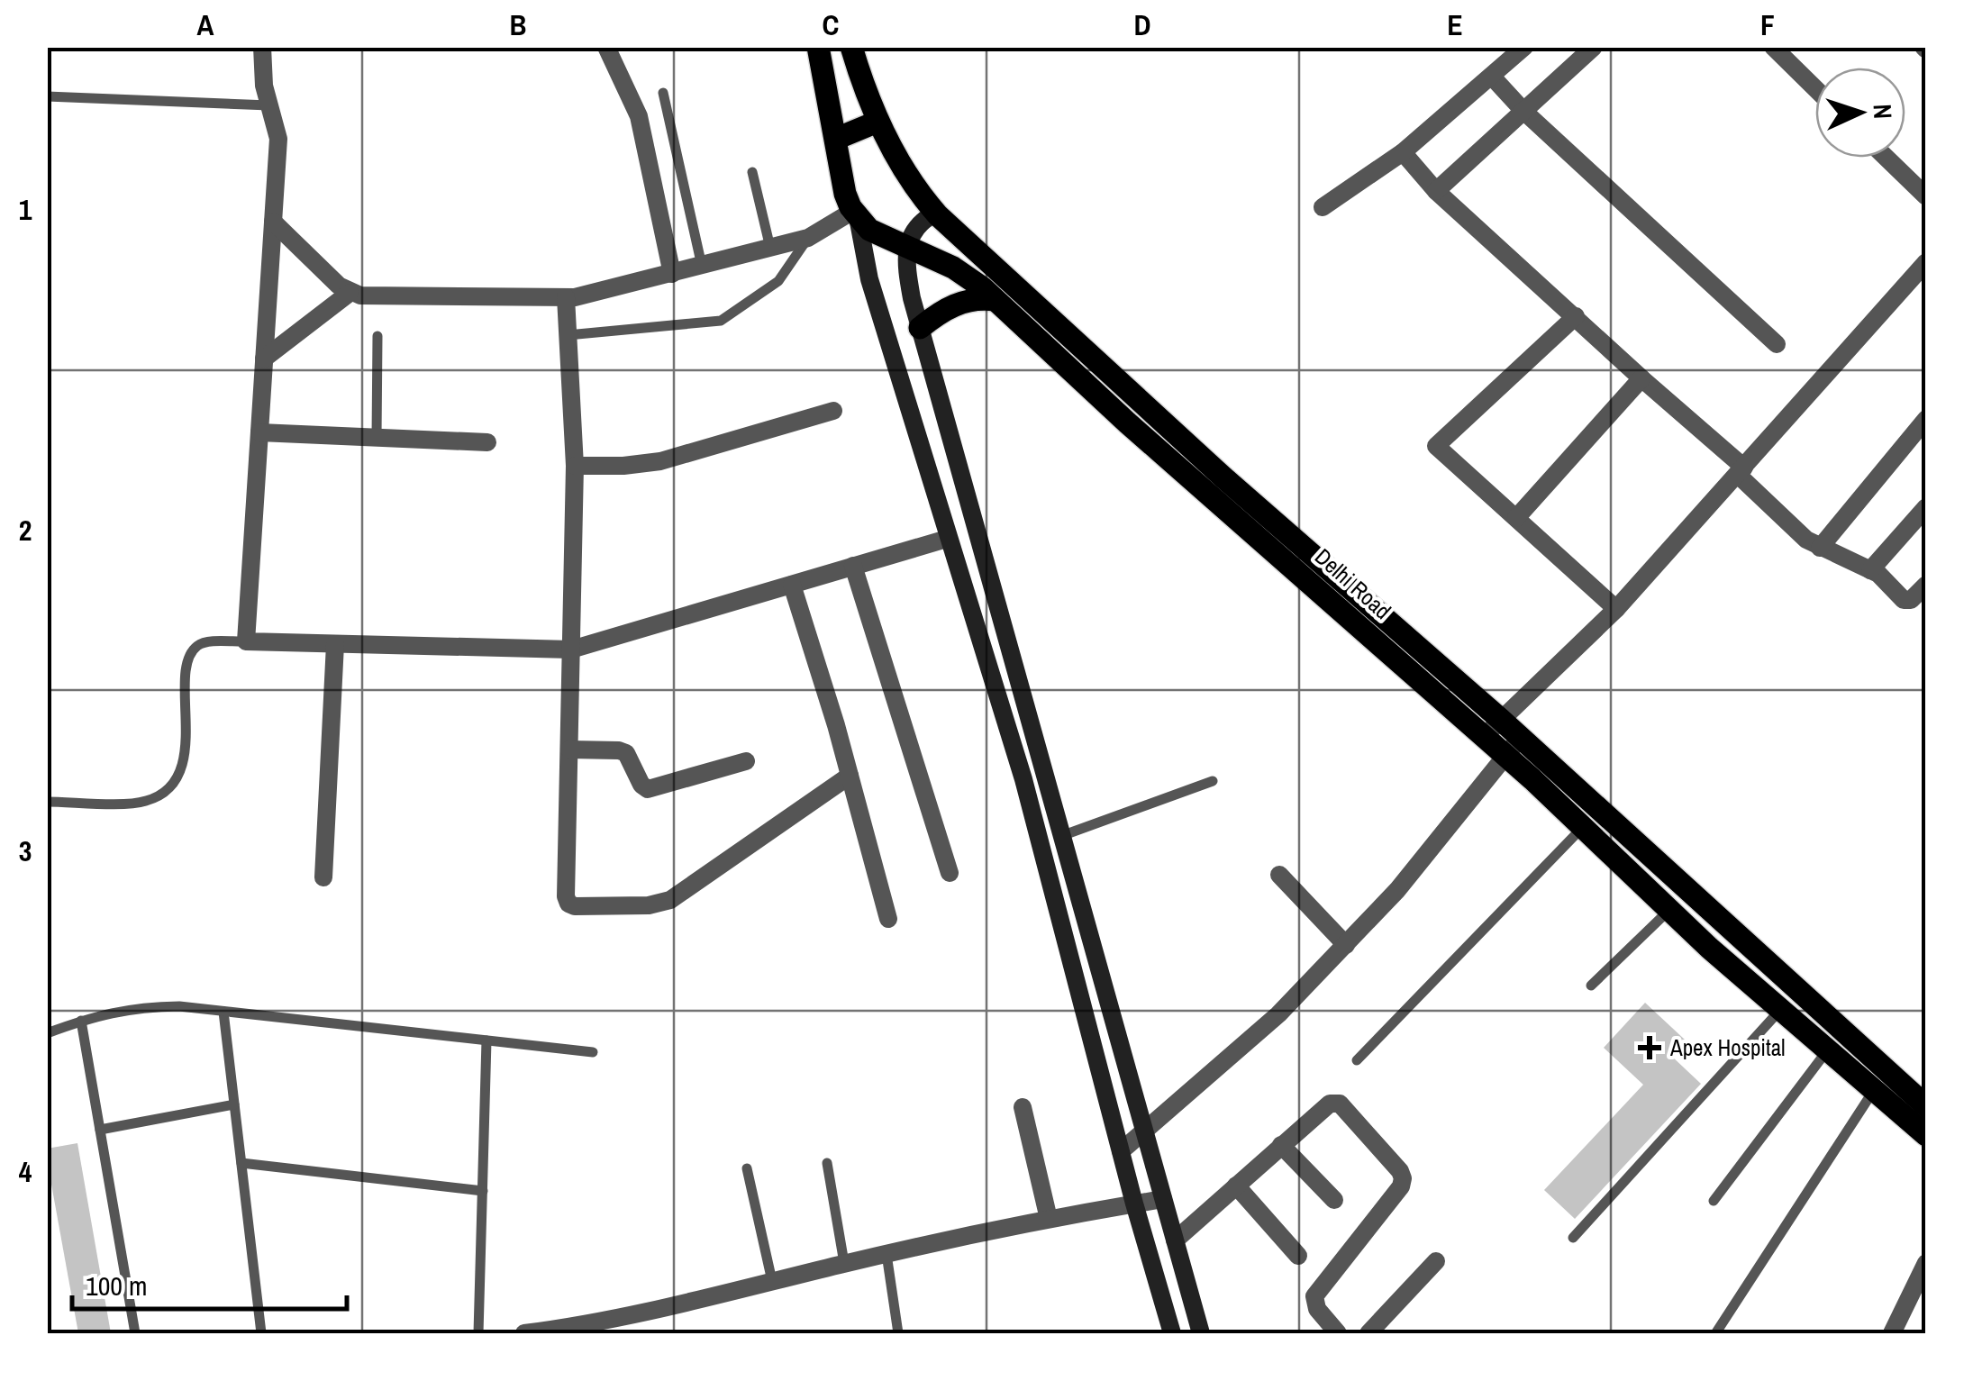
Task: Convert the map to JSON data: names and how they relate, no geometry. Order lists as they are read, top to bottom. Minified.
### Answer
{"streets":{"main road":["Delhi Road"]},"places":{"health":["Apex Hospital"]},"scale_bar":"100 m","north":"right","grid":{"columns":["A","B","C","D","E","F"],"rows":["1","2","3","4"]}}
